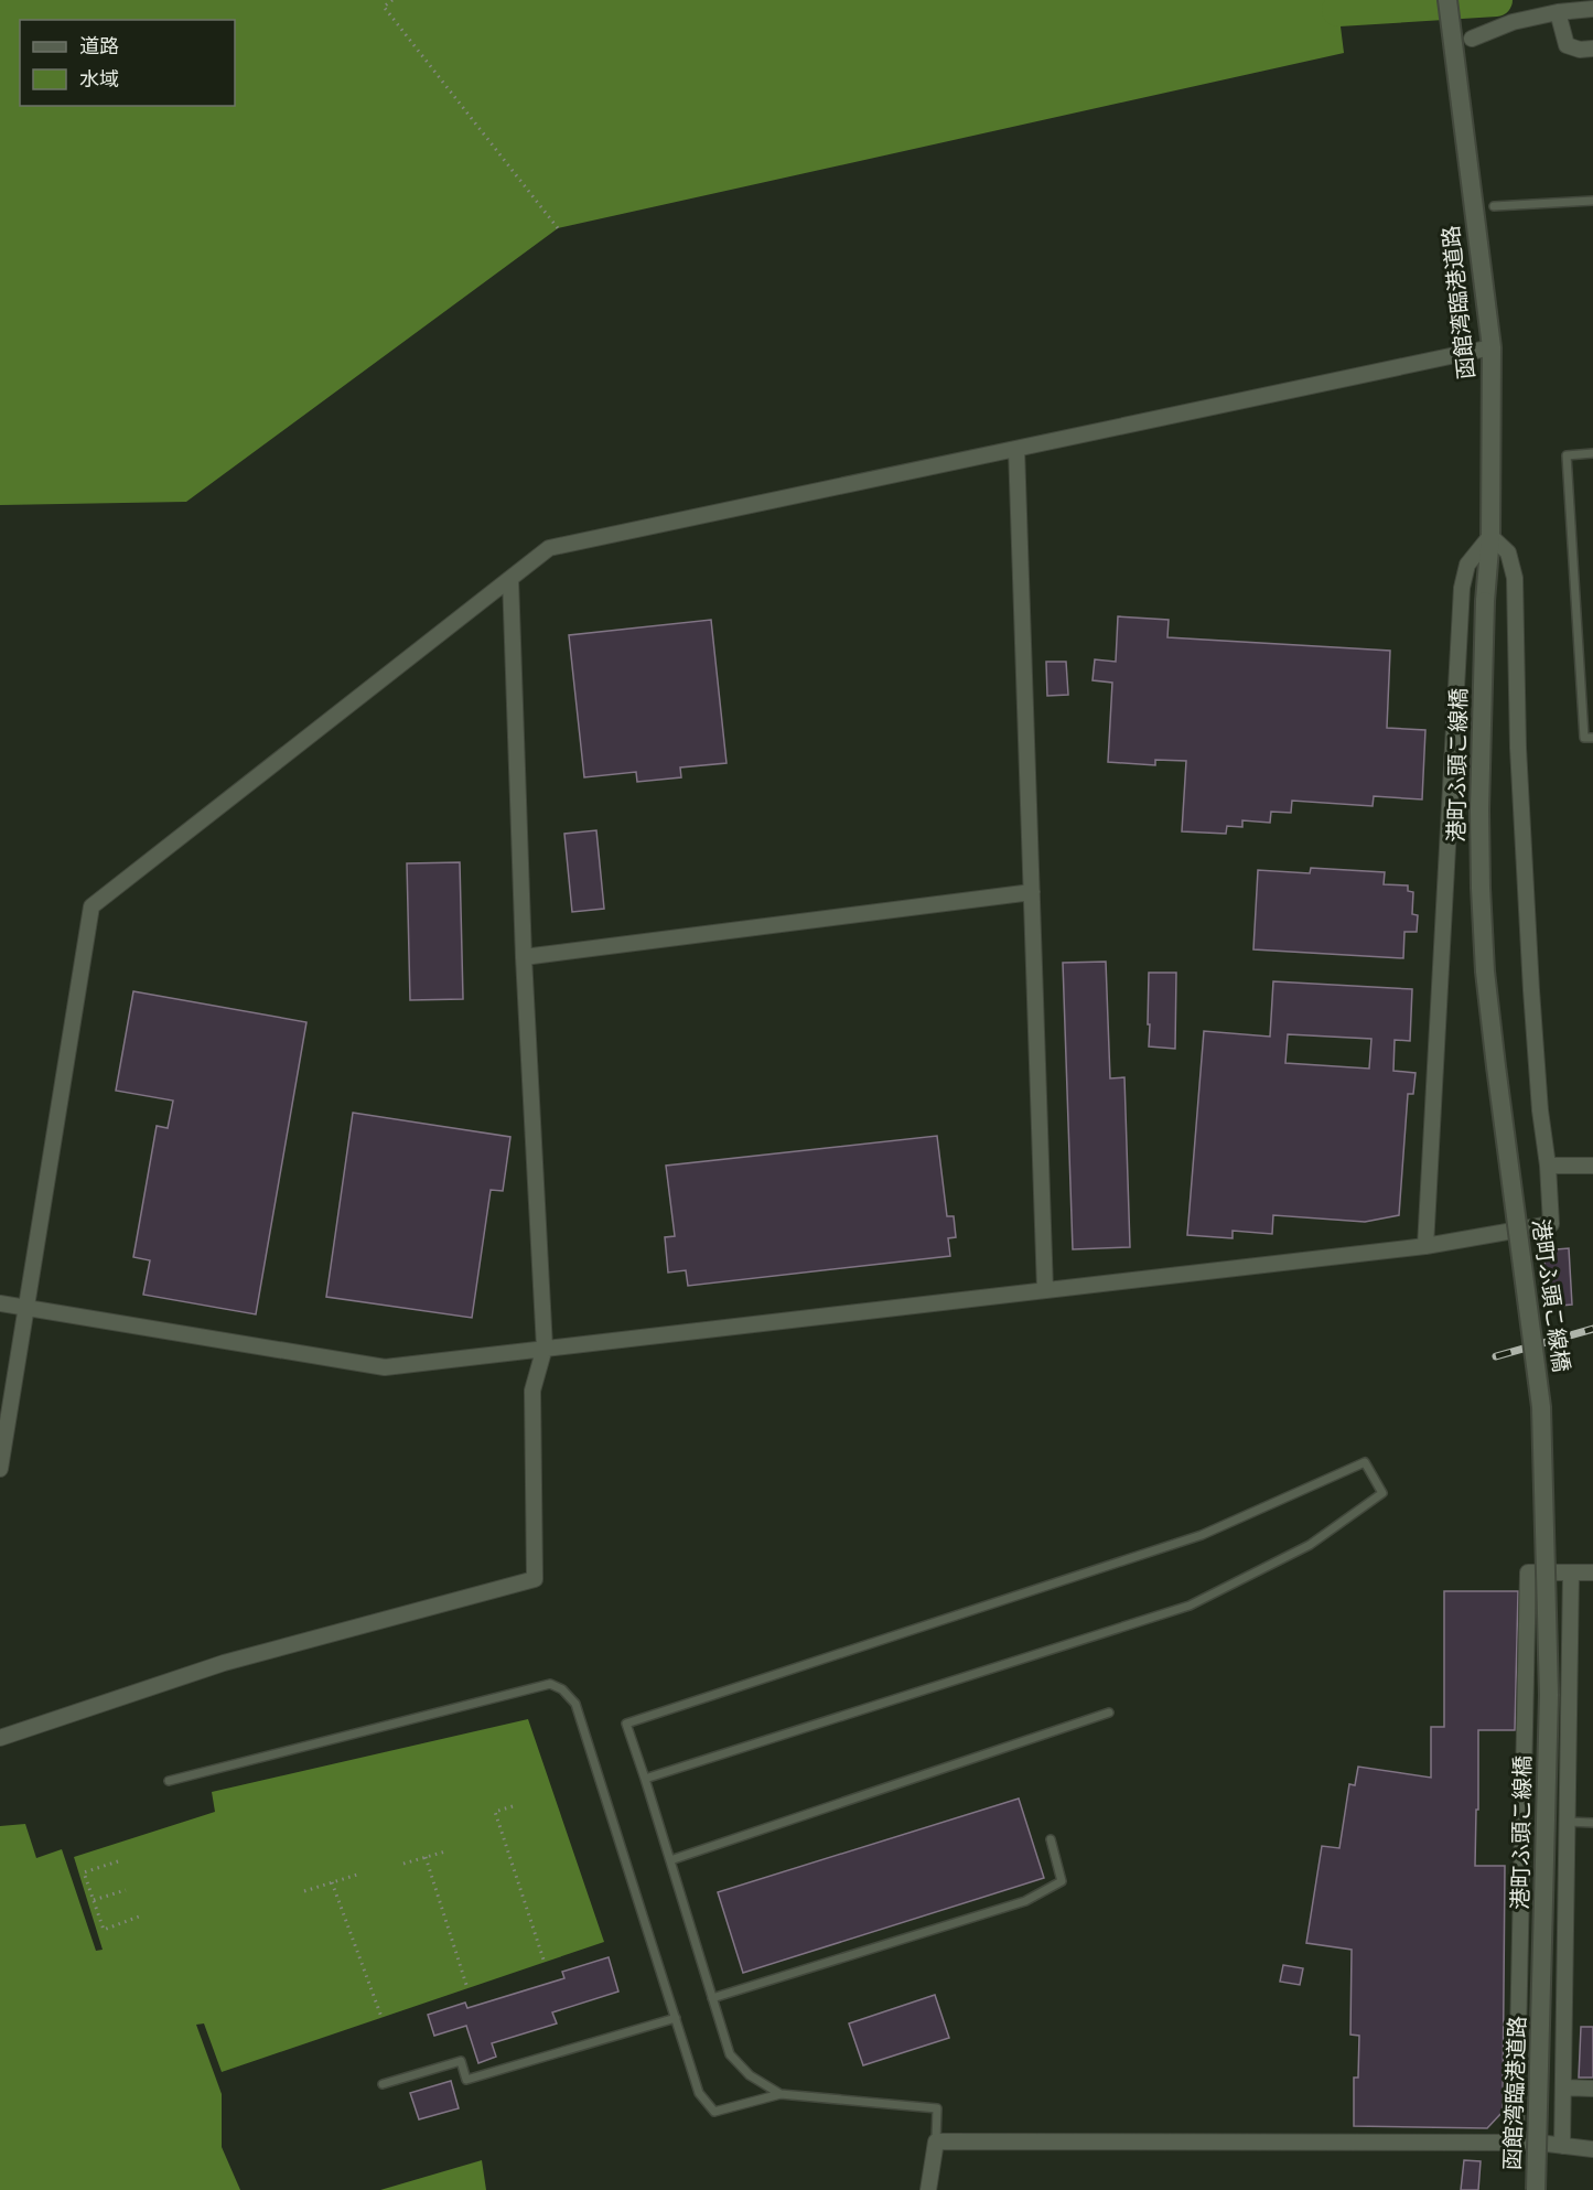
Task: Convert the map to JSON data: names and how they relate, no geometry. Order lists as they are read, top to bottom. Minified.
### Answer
{"streets":{"street":["函館湾臨港道路","港町ふ頭こ線橋"]},"crossings":[["函館湾臨港道路","港町ふ頭こ線橋"]],"legend":["道路","水域"]}
